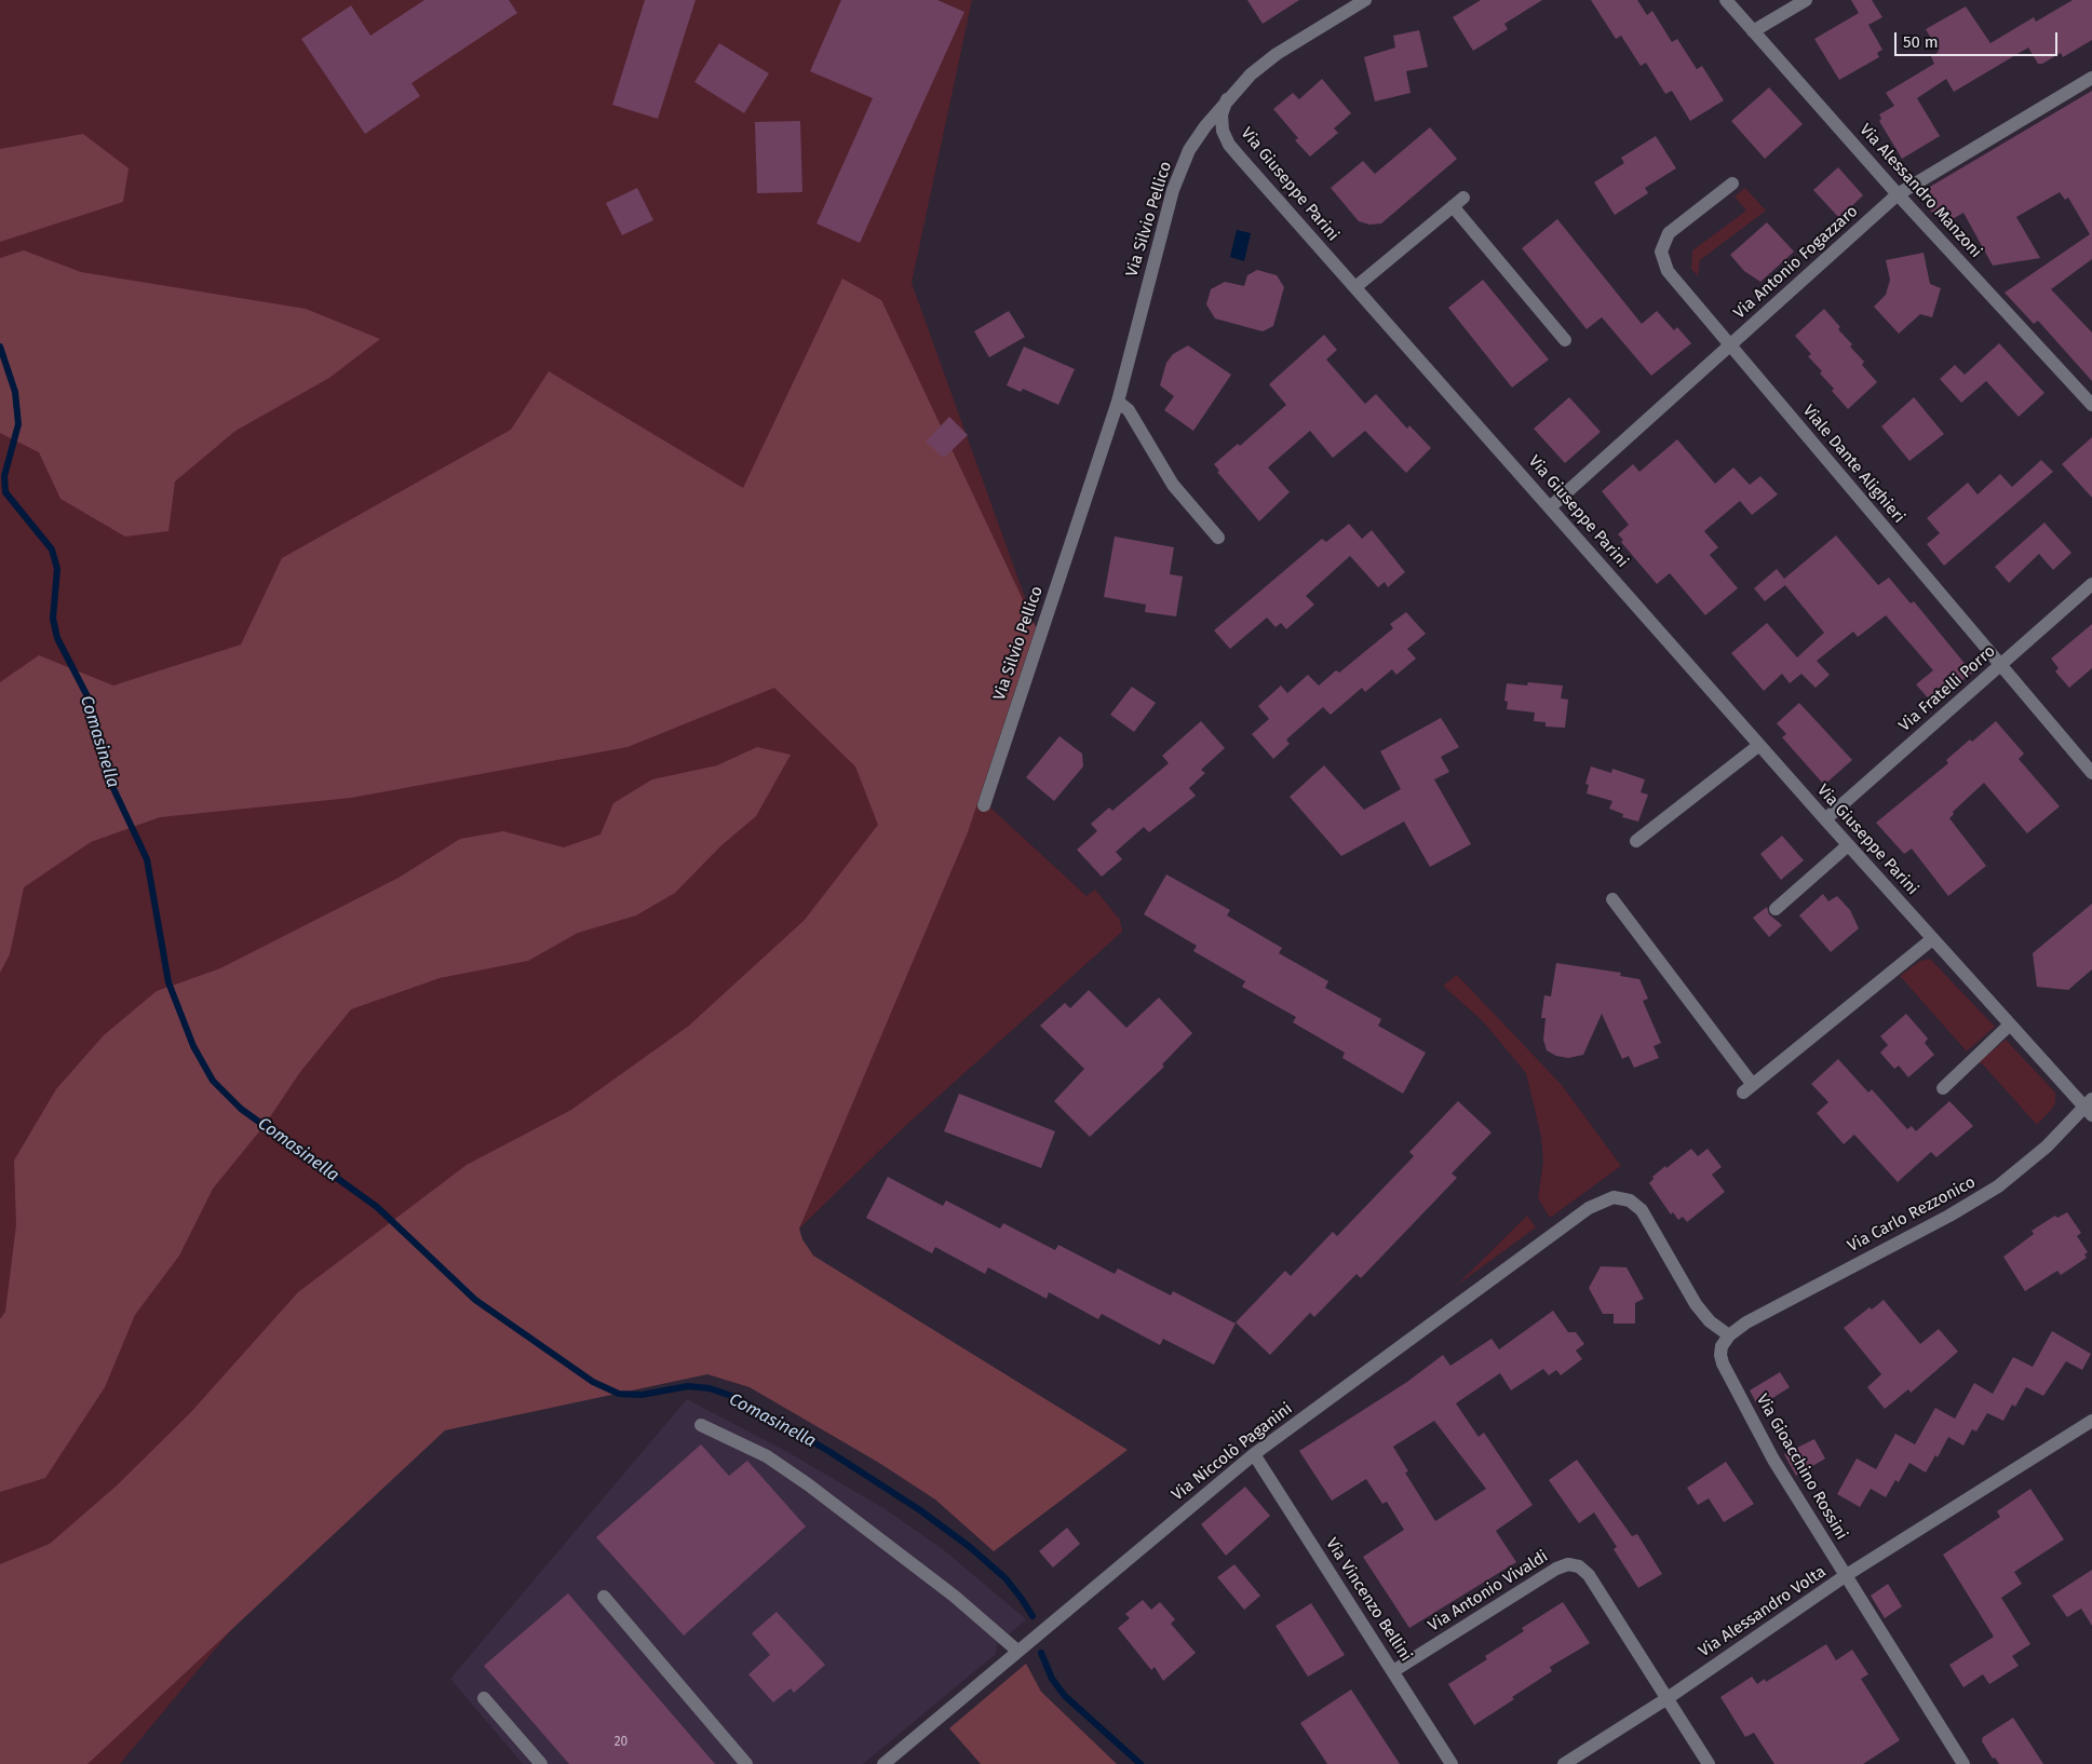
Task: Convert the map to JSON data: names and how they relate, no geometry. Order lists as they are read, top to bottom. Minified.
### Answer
{"streets":{"street":["Via Giuseppe Parini","Via Alessandro Manzoni","Via Silvio Pellico","Via Antonio Fogazzaro","Viale Dante Alighieri","Via Fratelli Porro","Via Carlo Rezzonico","Via Niccolò Paganini","Via Gioacchino Rossini","Via Antonio Vivaldi","Via Vincenzo Bellini","Via Alessandro Volta"]},"crossings":[["Via Giuseppe Parini","Via Silvio Pellico"],["Via Giuseppe Parini","Via Antonio Fogazzaro"],["Via Giuseppe Parini","Via Fratelli Porro"],["Via Giuseppe Parini","Via Carlo Rezzonico"],["Via Alessandro Manzoni","Via Antonio Fogazzaro"],["Via Antonio Fogazzaro","Viale Dante Alighieri"],["Viale Dante Alighieri","Via Fratelli Porro"],["Via Carlo Rezzonico","Via Niccolò Paganini"],["Via Carlo Rezzonico","Via Gioacchino Rossini"],["Via Niccolò Paganini","Via Gioacchino Rossini"],["Via Niccolò Paganini","Via Vincenzo Bellini"],["Via Gioacchino Rossini","Via Alessandro Volta"],["Via Antonio Vivaldi","Via Vincenzo Bellini"],["Via Antonio Vivaldi","Via Alessandro Volta"]],"water":["Comasinella"],"house_numbers":["20"],"scale_bar":"50 m"}
